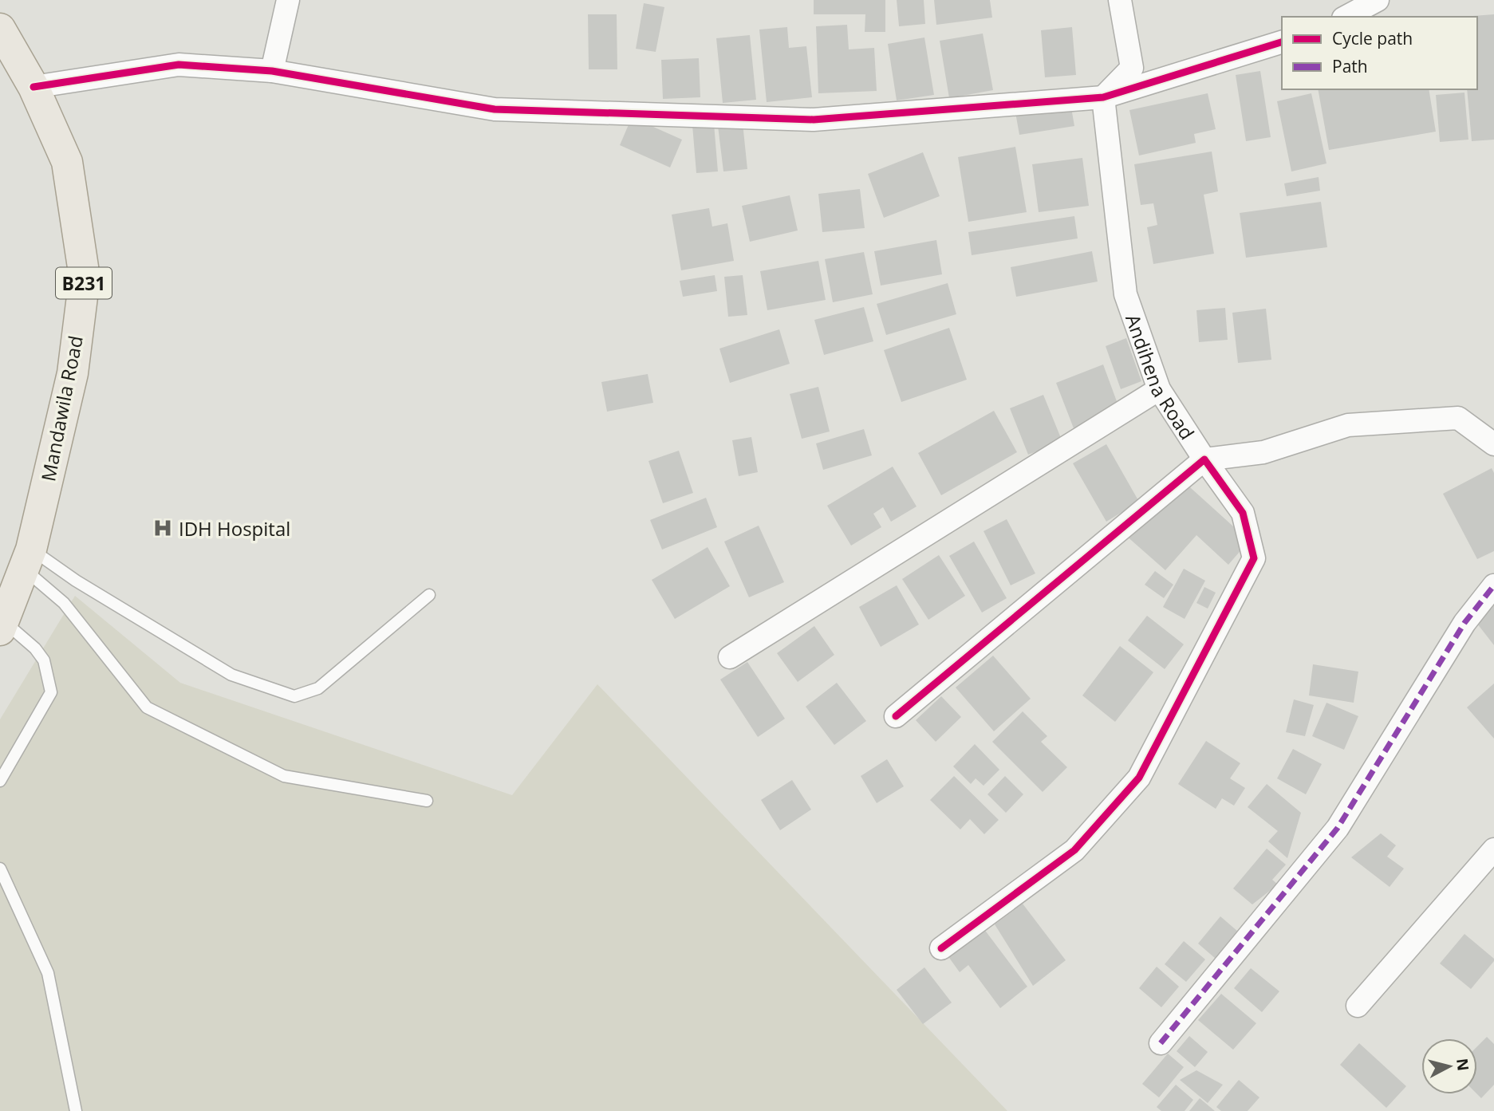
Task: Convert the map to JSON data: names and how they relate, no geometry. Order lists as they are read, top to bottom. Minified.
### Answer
{"streets":{"main road":["B231","Mandawila Road"],"street":["Andihena Road"]},"places":{"hospital":["IDH Hospital"]},"legend":["Cycle path","Path"],"north":"right"}
